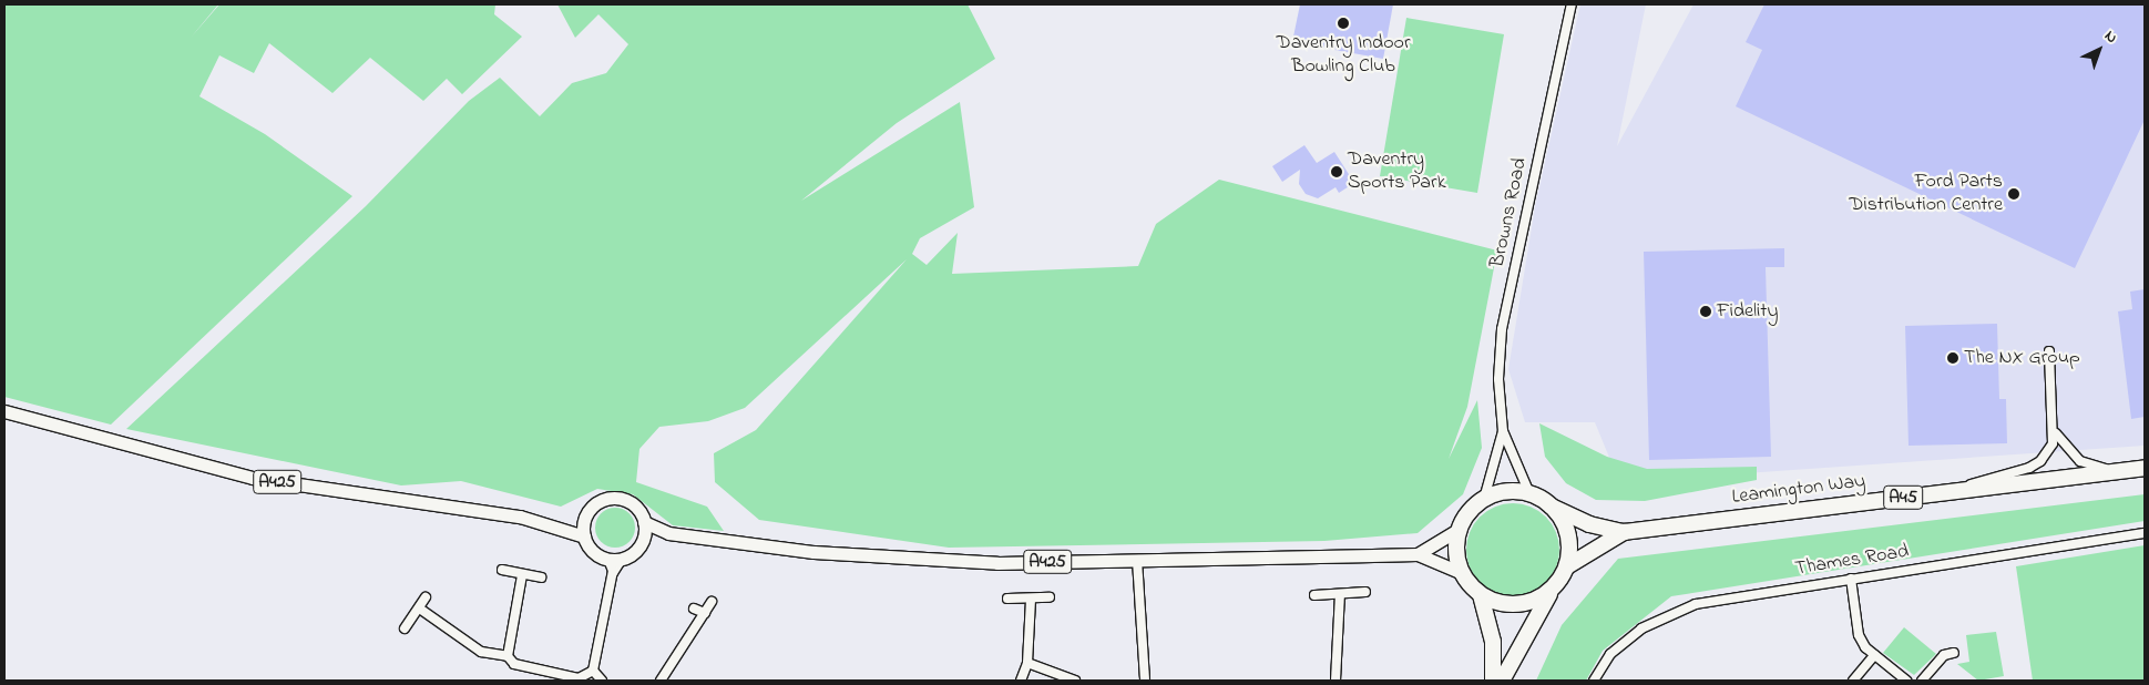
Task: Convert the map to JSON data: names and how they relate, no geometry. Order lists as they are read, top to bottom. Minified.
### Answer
{"streets":{"highway":["Leamington Way","A45"],"main road":["A425"],"street":["Browns Road","Thames Road"]},"crossings":[["Browns Road","Leamington Way"]],"places":["Daventry Indoor Bowling Club","Daventry Sports Park","Ford Parts Distribution Centre","Fidelity","The NX Group"],"north":"top right"}
